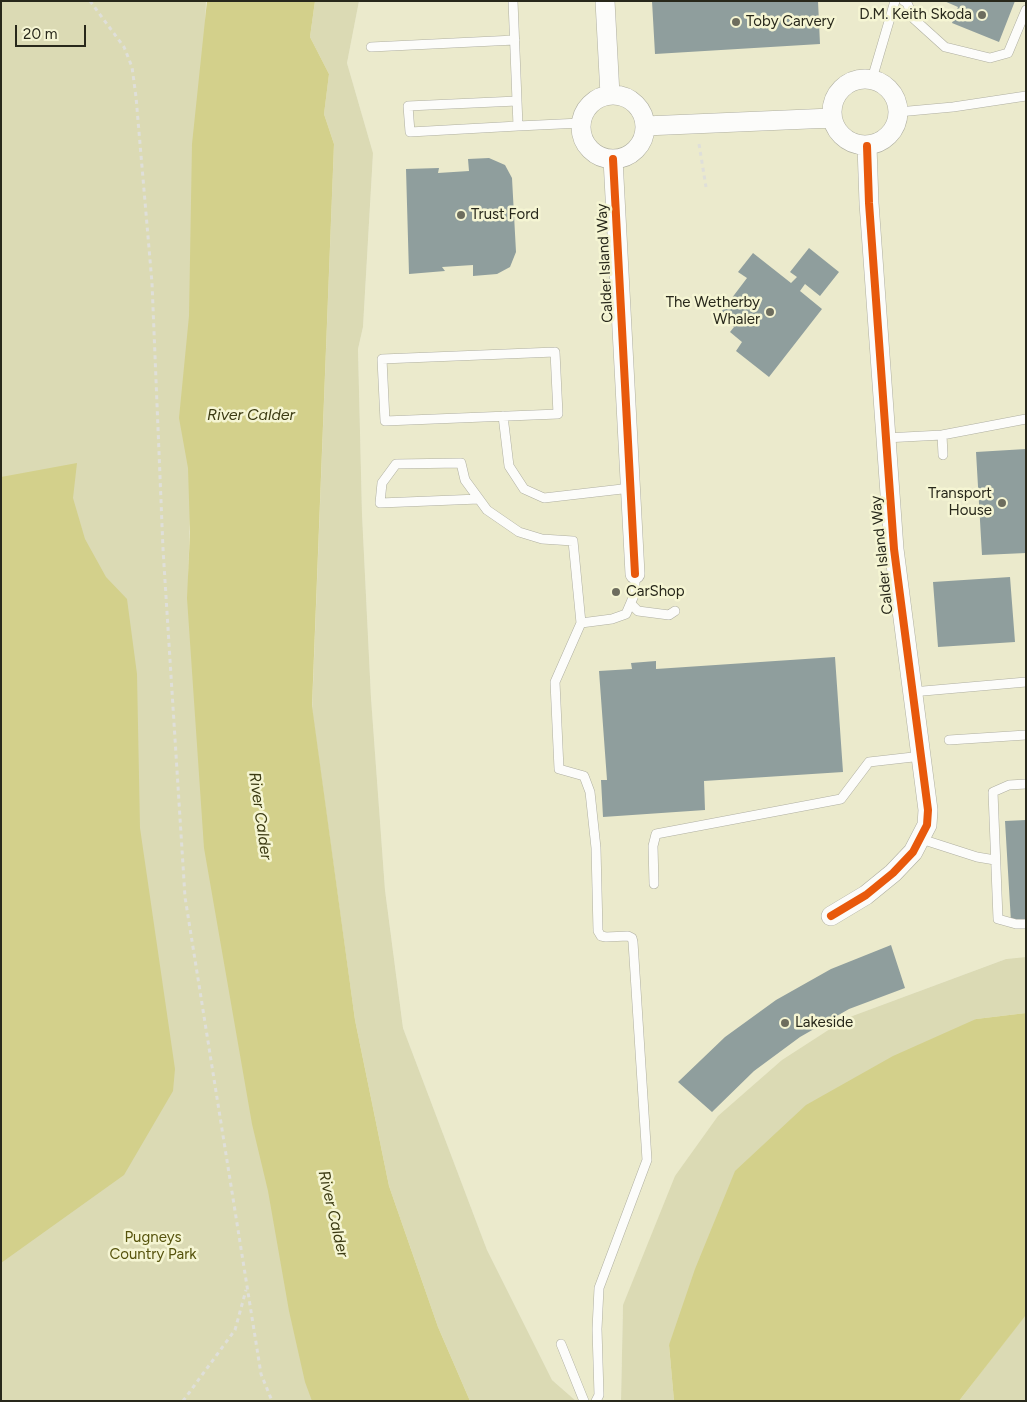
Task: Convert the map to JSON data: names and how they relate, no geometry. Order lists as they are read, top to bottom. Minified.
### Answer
{"streets":{"street":["Calder Island Way"]},"water":["River Calder"],"parks":["Pugneys Country Park"],"places":["D.M. Keith Skoda","Toby Carvery","Trust Ford","The Wetherby Whaler","Transport House","CarShop","Lakeside"],"scale_bar":"20 m"}
